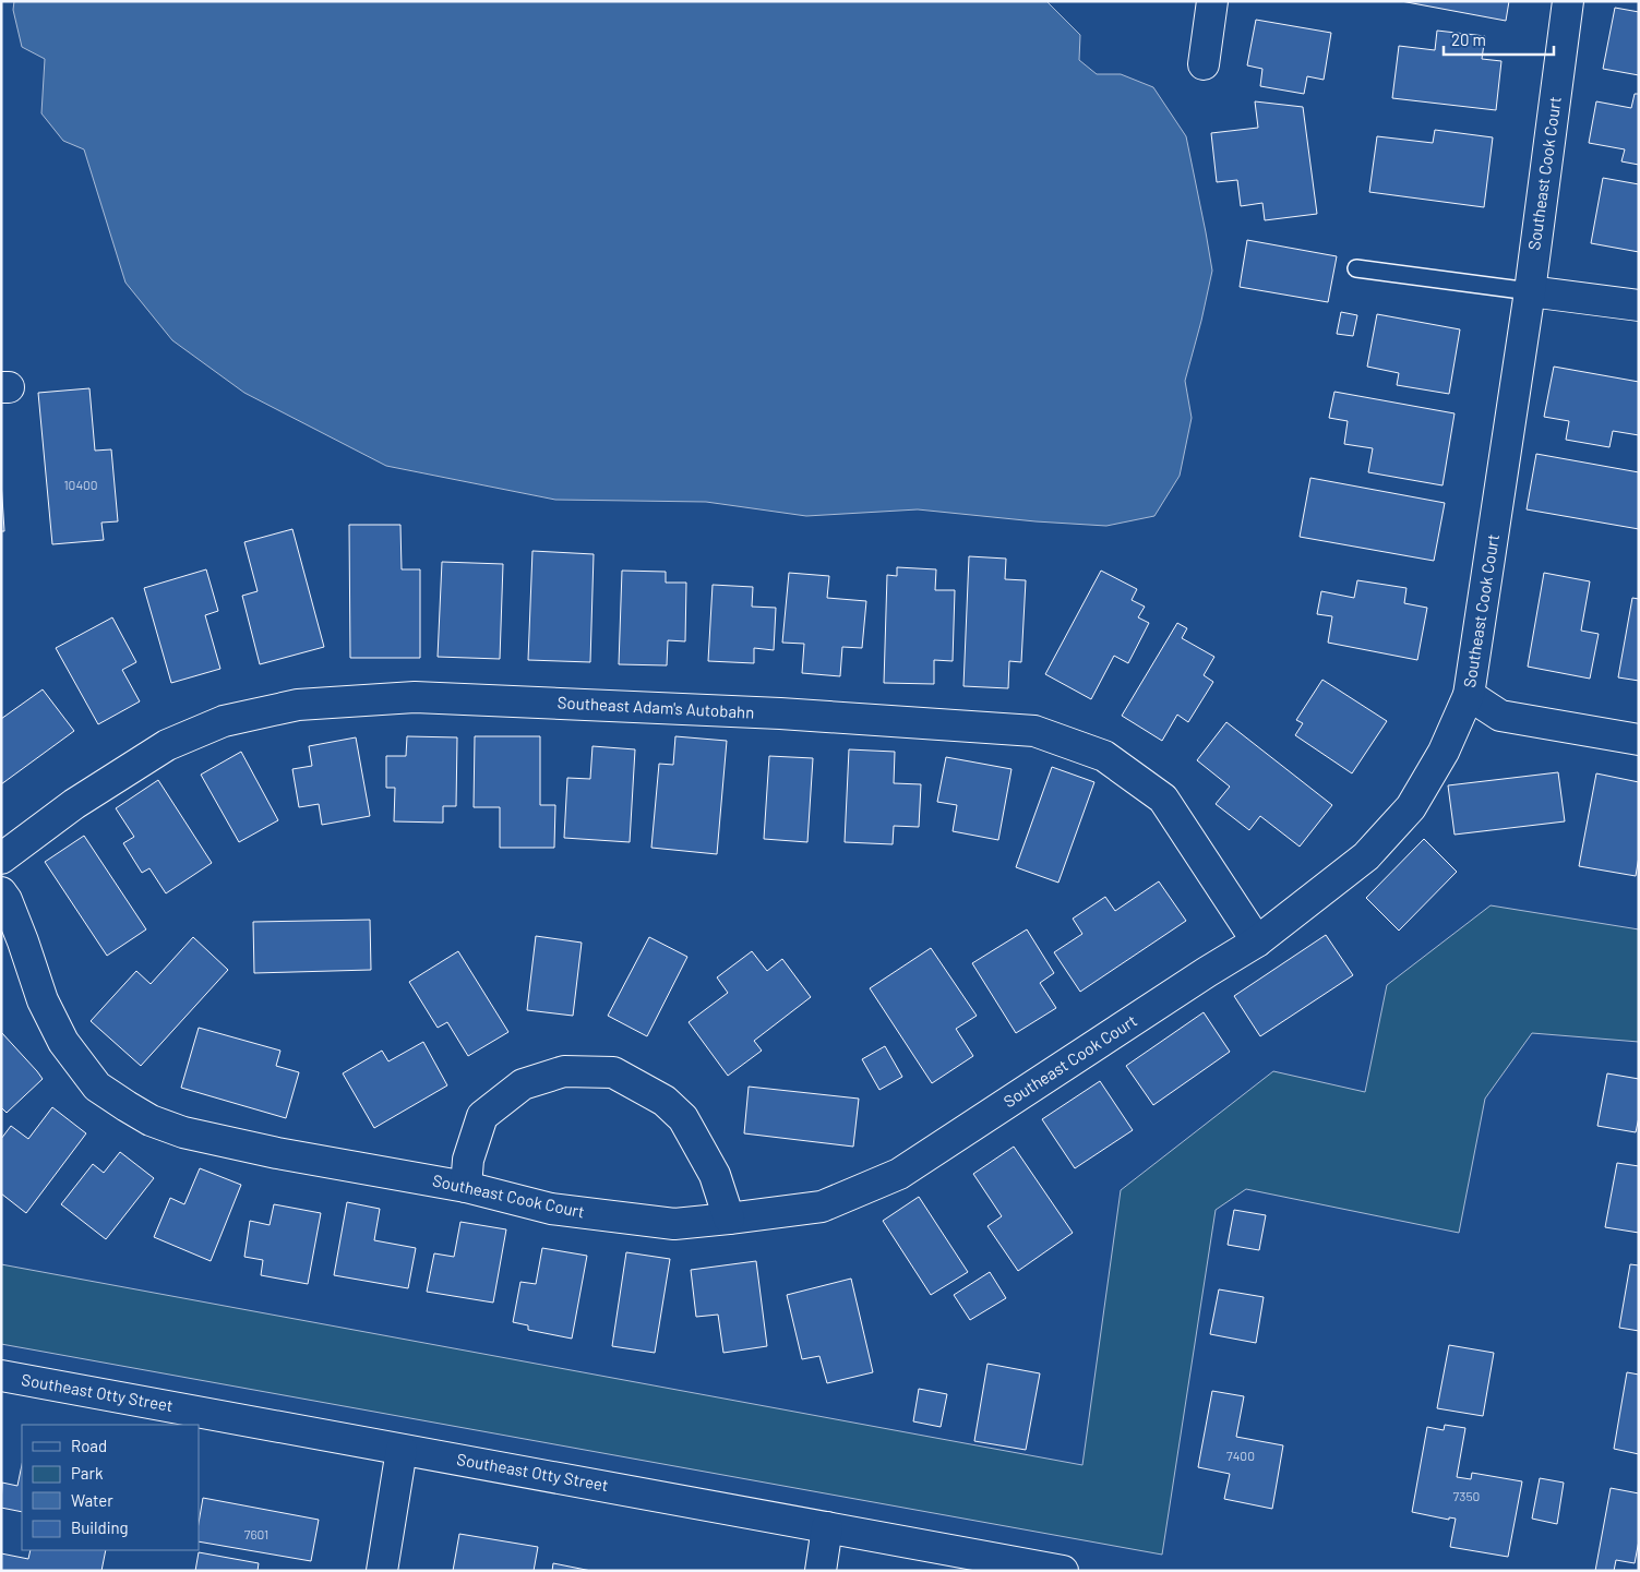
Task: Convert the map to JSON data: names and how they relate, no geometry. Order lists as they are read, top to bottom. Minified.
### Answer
{"streets":{"street":["Southeast Cook Court","Southeast Adam's Autobahn","Southeast Otty Street"]},"crossings":[["Southeast Cook Court","Southeast Adam's Autobahn"]],"house_numbers":["10400","7400","7350","7601"],"legend":["Road","Park","Water","Building"],"scale_bar":"20 m"}
